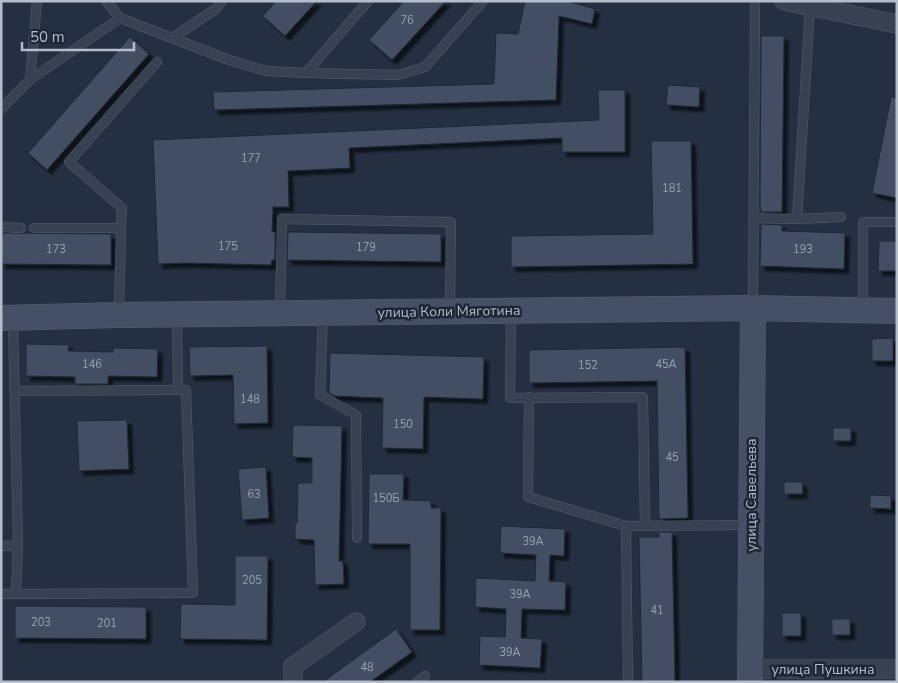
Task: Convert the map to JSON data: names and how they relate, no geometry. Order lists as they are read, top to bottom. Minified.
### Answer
{"streets":{"street":["улица Коли Мяготина","улица Савельева","улица Пушкина"]},"crossings":[["улица Коли Мяготина","улица Савельева"],["улица Савельева","улица Пушкина"]],"house_numbers":["76","177","181","175","179","173","193","146","45А","152","148","150","45","63","150Б","39А","205","39А","41","203","201","39А","48"],"scale_bar":"50 m"}
